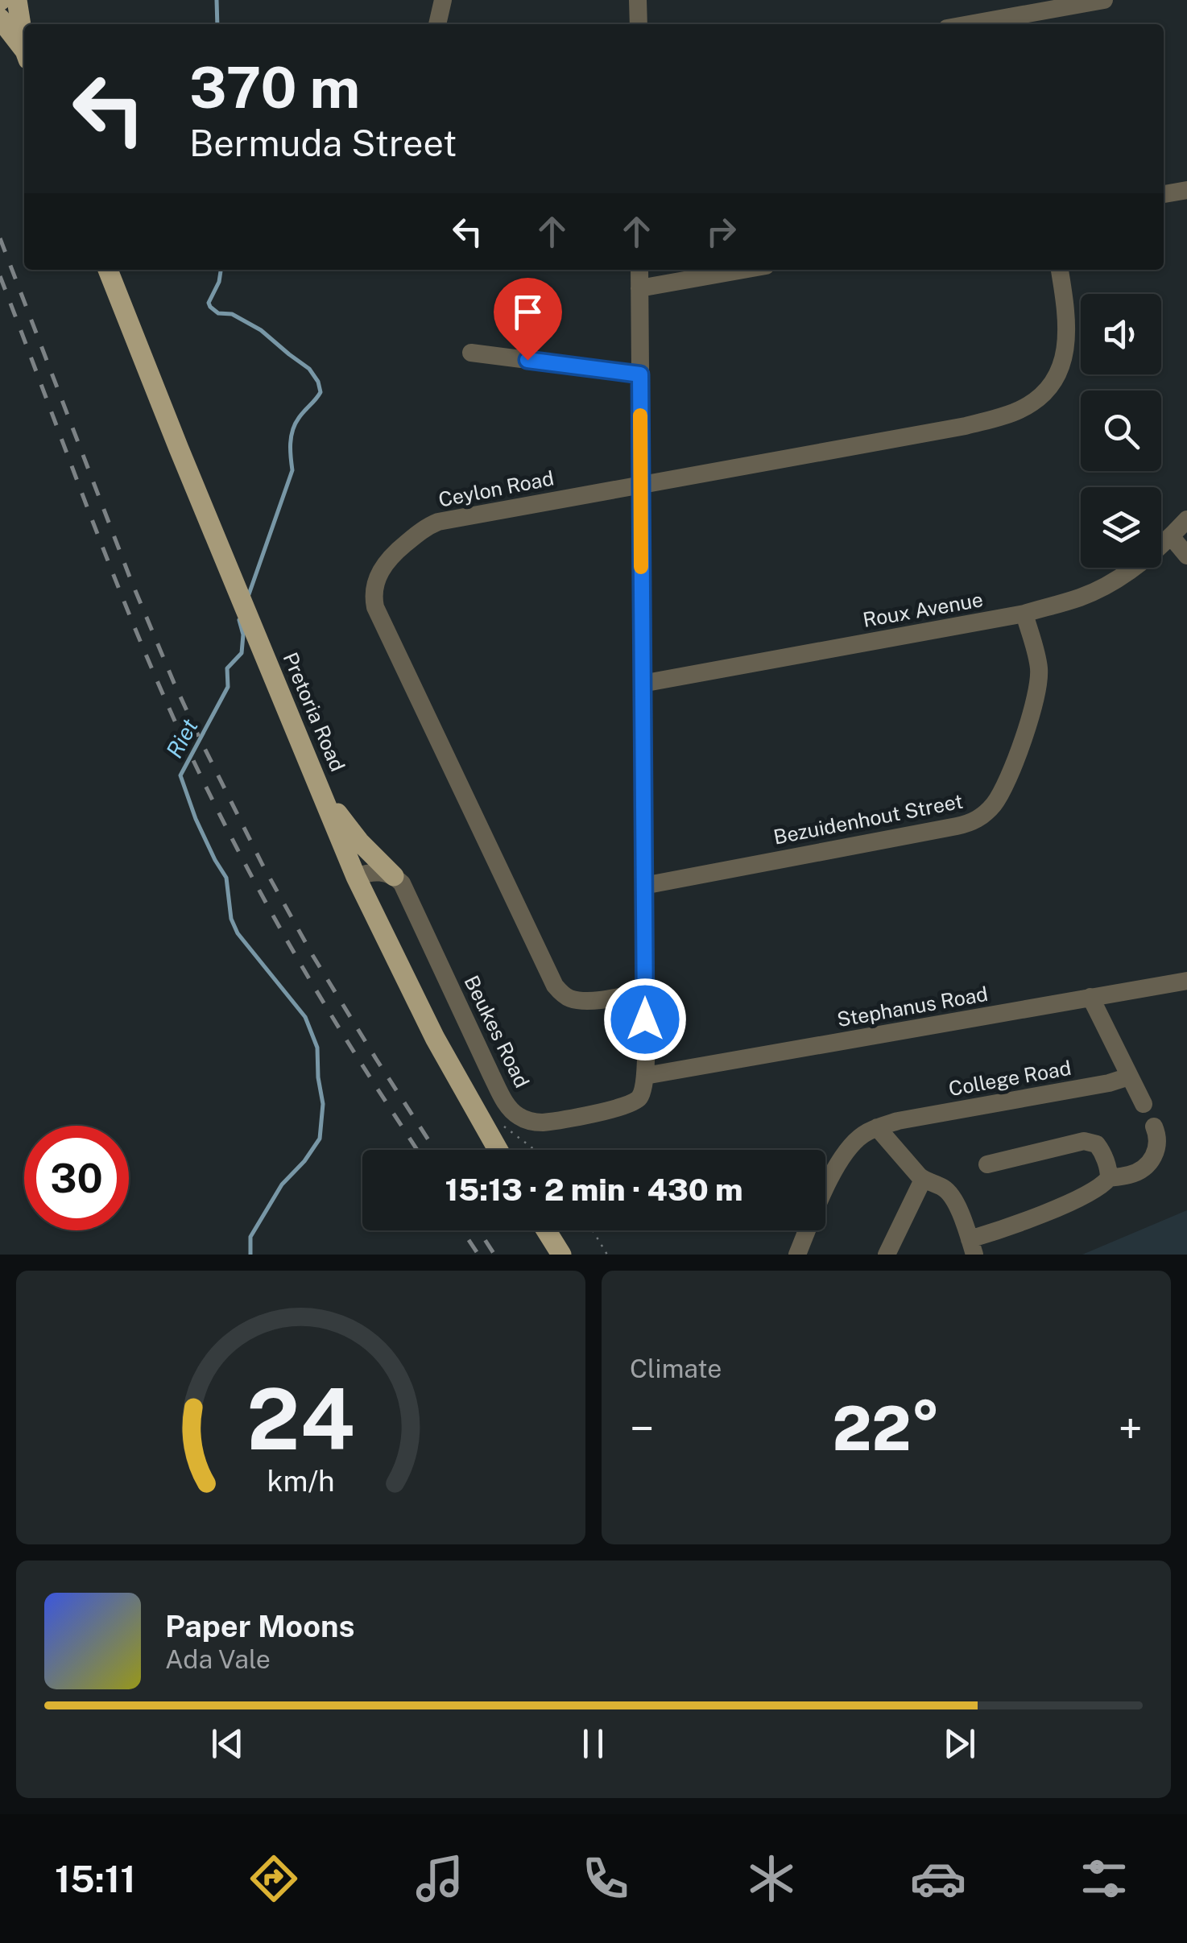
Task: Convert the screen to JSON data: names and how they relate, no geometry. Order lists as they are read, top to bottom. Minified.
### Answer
{"streets":{"main road":["Pretoria Road"],"street":["Ceylon Road","Roux Avenue","Bezuidenhout Street","Stephanus Road","Beukes Road","College Road"]},"crossings":[["Roux Avenue","Bezuidenhout Street"],["Stephanus Road","Beukes Road"]],"water":["Riet"],"page":{"turn":["370 m","Bermuda Street"],"limit":"30","trip":"15:13 · 2 min · 430 m","tile":"Climate","heat":["−","22°","+"],"song":["Paper Moons","Ada Vale"],"tabs":"15:11","gauge":["24","km/h"]}}
